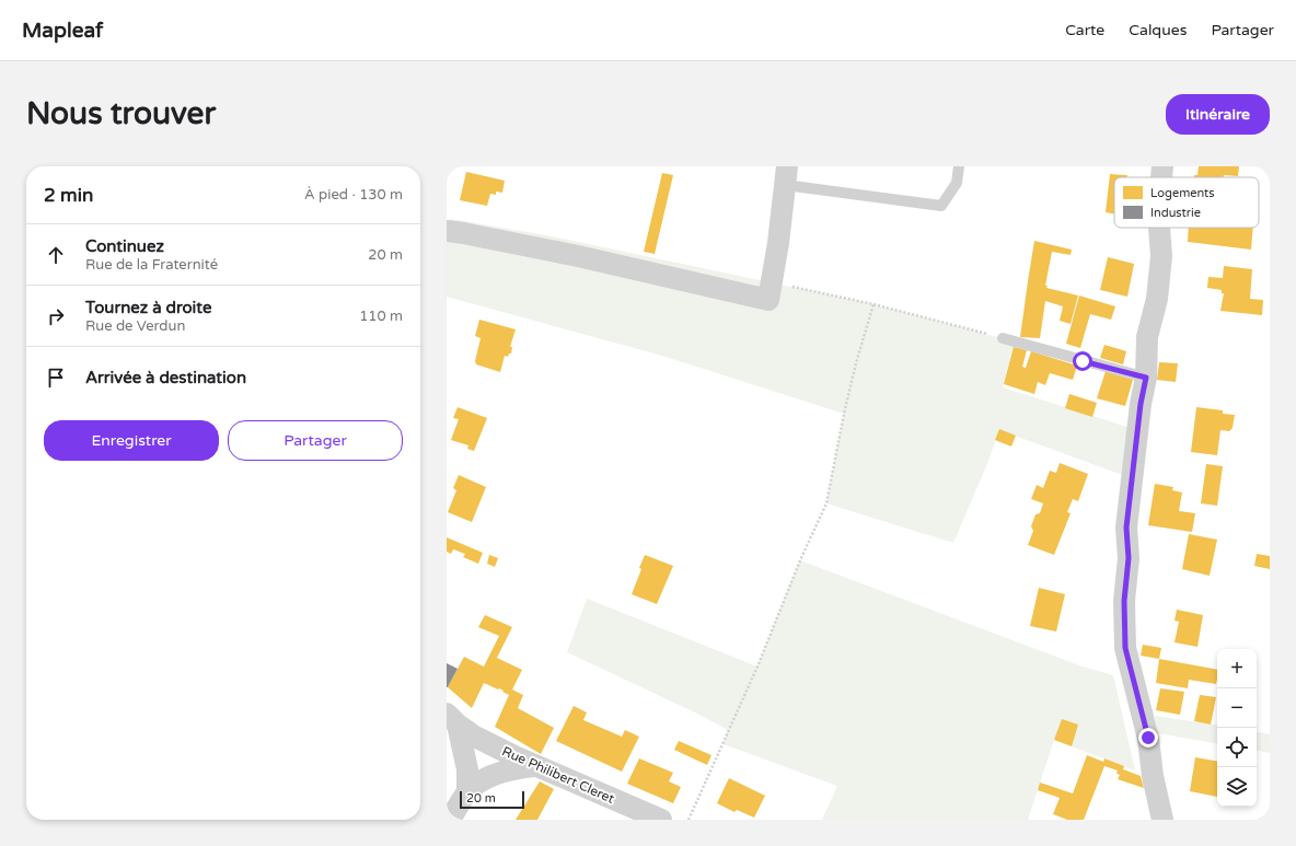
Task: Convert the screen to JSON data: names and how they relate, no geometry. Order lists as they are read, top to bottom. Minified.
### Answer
{"streets":{"street":["Rue Philibert Cleret"]},"legend":["Logements","Industrie"],"scale_bar":"20 m","page":{"header":"Mapleaf","nav":["Carte","Calques","Partager"],"buttons":["Itinéraire",["Enregistrer","Partager"]],"title":"Nous trouver","heading":["2 min","À pied · 130 m"],"list":[["Continuez","Rue de la Fraternité","20 m"],["Tournez à droite","Rue de Verdun","110 m"],"Arrivée à destination"],"map_buttons":["+","−"],"scale":"20 m"}}
